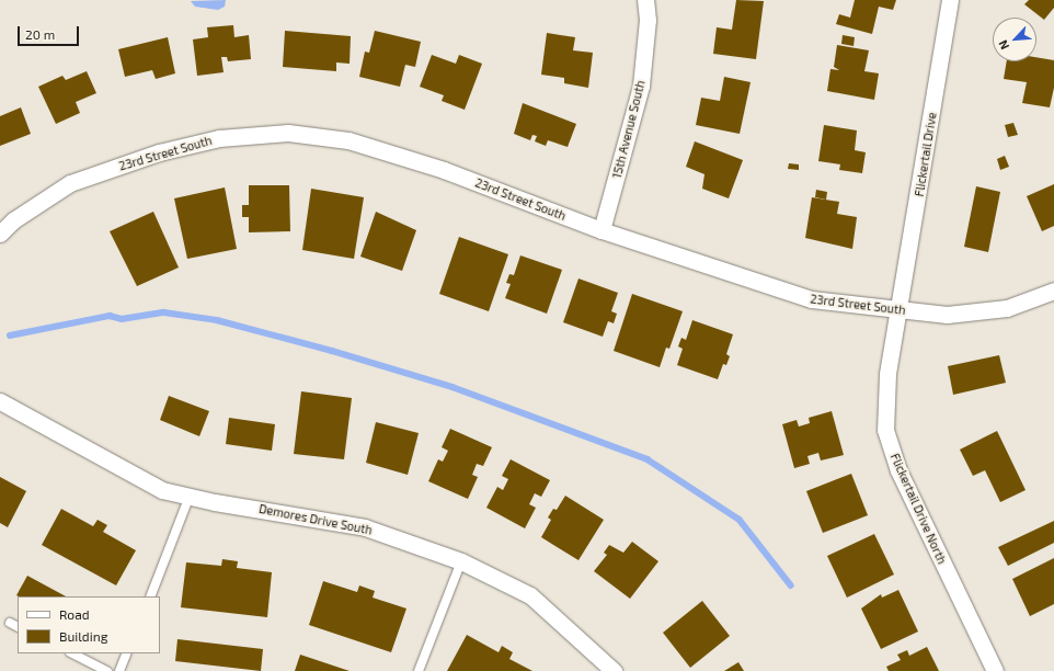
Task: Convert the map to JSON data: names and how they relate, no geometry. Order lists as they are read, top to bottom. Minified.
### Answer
{"streets":{"street":["15th Avenue South","23rd Street South","Flickertail Drive","Flickertail Drive North","Demores Drive South"]},"crossings":[["15th Avenue South","23rd Street South"],["23rd Street South","Flickertail Drive"],["23rd Street South","Flickertail Drive North"],["Flickertail Drive","Flickertail Drive North"]],"legend":["Road","Building"],"scale_bar":"20 m","north":"bottom left"}
